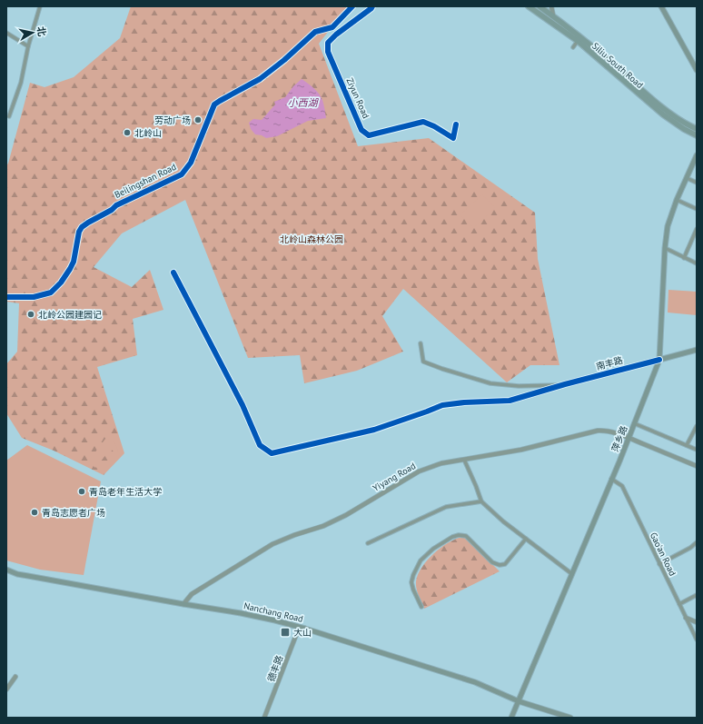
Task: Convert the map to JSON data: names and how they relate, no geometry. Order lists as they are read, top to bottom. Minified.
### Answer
{"streets":{"main road":["Siliu South Road","萍乡路","Nanchang Road"],"street":["Ziyun Road","Beilingshan Road","南丰路","Yiyang Road","Gao'an Road","德丰路"]},"crossings":[["南丰路","萍乡路"],["萍乡路","Yiyang Road"],["萍乡路","Gao'an Road"],["萍乡路","Nanchang Road"],["Yiyang Road","Nanchang Road"],["Nanchang Road","德丰路"]],"water":["小西湖"],"parks":["北岭山森林公园"],"places":{"other":["劳动广场","北岭山","北岭公园建园记","青岛老年生活大学","青岛志愿者广场"],"transit":["大山"]},"north":"right"}
